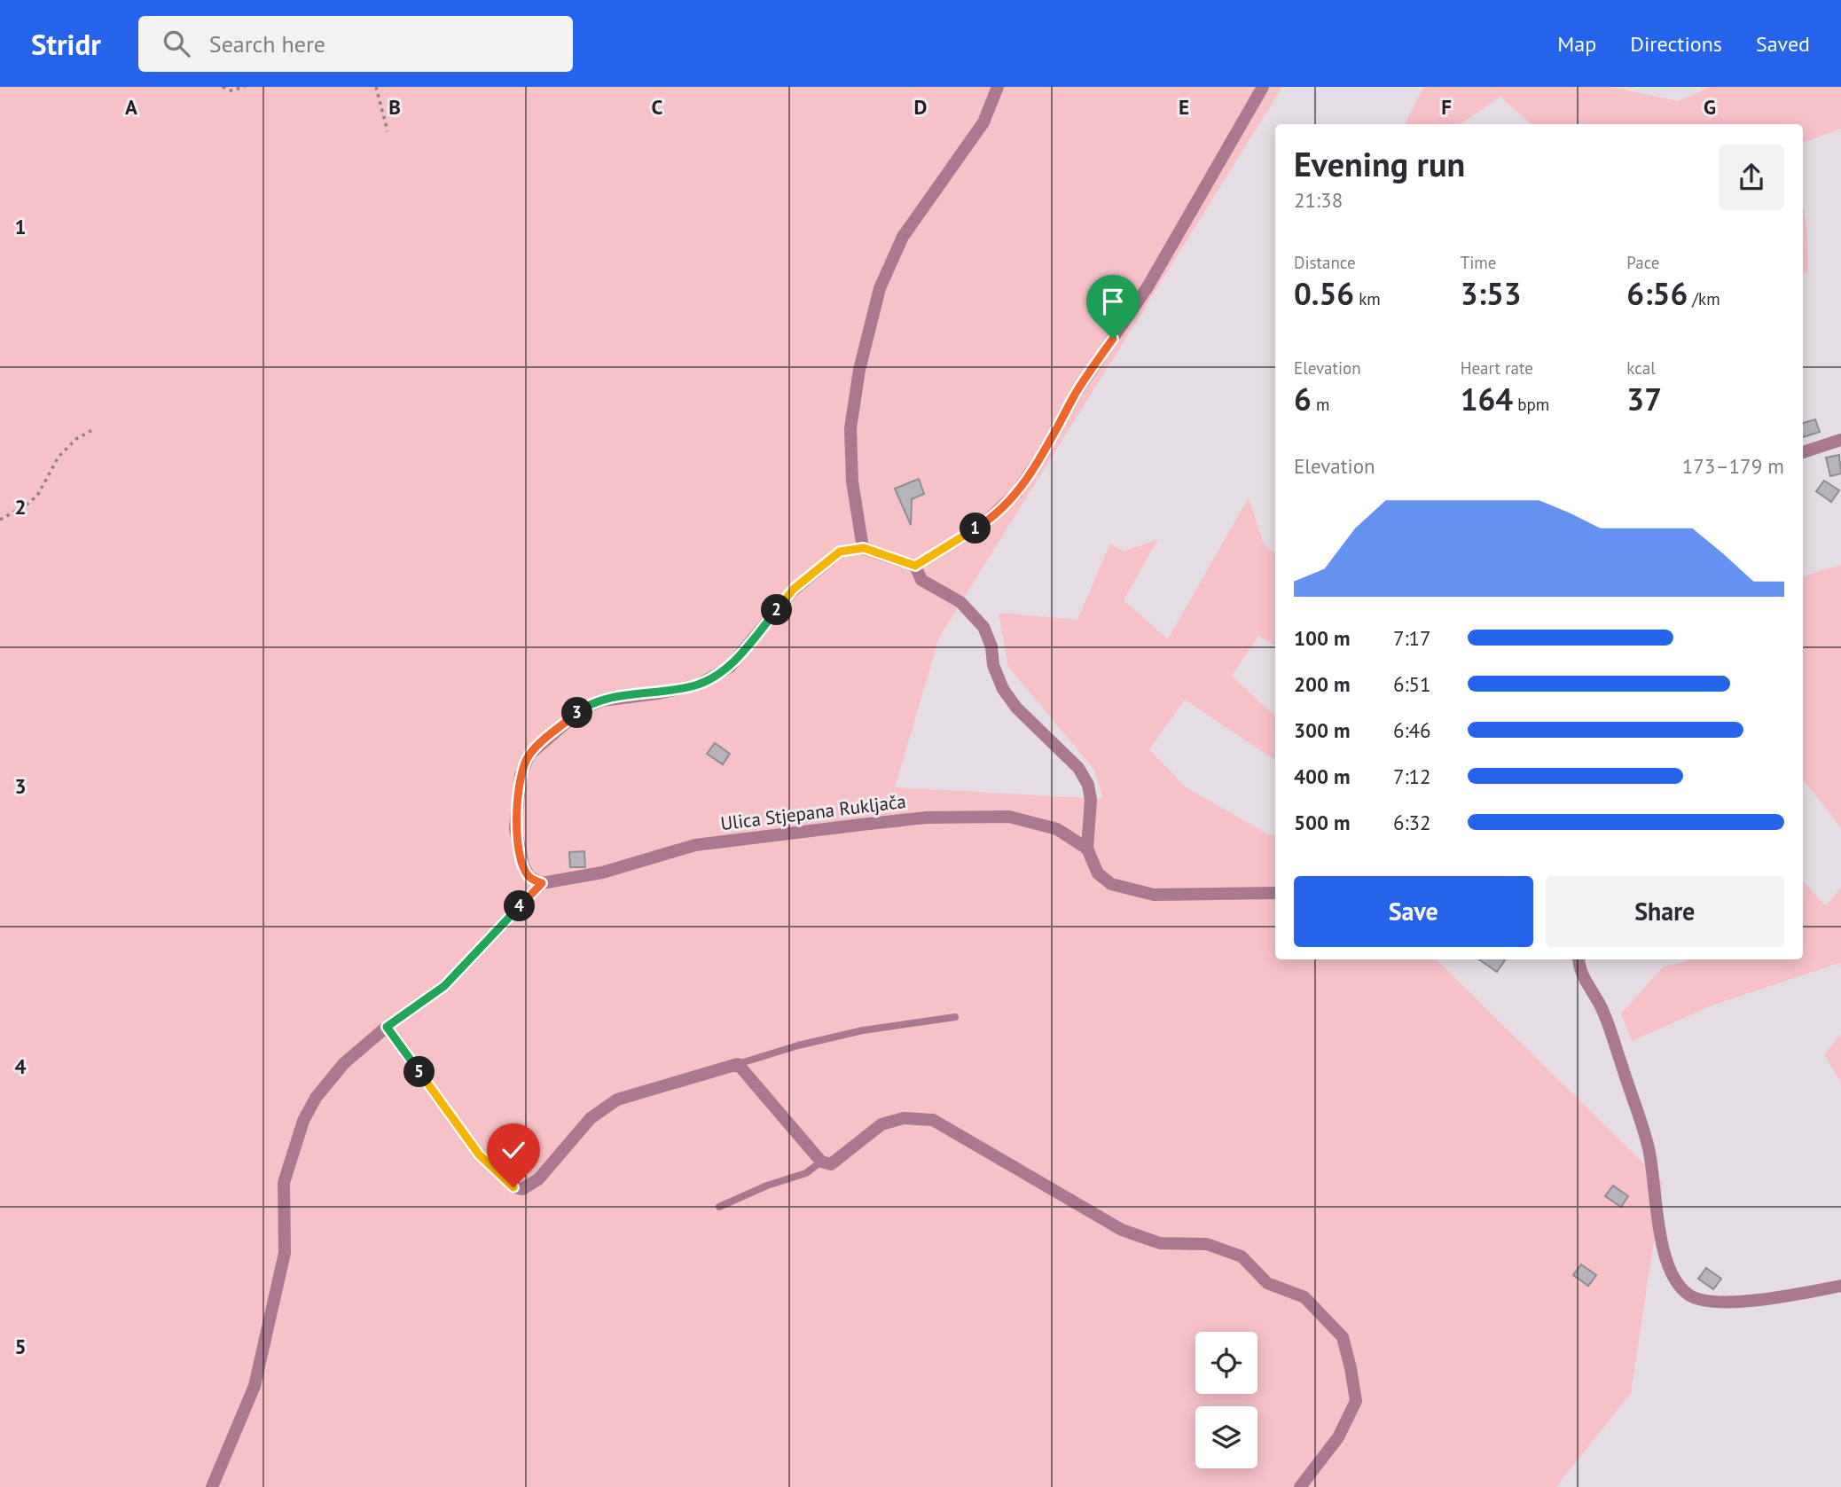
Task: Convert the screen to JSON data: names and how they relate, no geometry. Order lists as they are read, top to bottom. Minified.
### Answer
{"streets":{"street":["Ulica Stjepana Rukljača"]},"page":{"header":"Stridr","search":"Search here","nav":["Map","Directions","Saved"],"heading":["Evening run","21:38"],"stats":[["Distance","0.56 km"],["Time","3:53"],["Pace","6:56 /km"],["Elevation","6 m"],["Heart rate","164 bpm"],["kcal","37"]],"chart":["Elevation","173–179 m"],"pins":["1","2","3","4","5"],"list":[{"name":"100 m","note":"7:17"},{"name":"200 m","note":"6:51"},{"name":"300 m","note":"6:46"},{"name":"400 m","note":"7:12"},{"name":"500 m","note":"6:32"}],"buttons":["Save","Share"]},"grid":{"columns":["A","B","C","D","E","F","G"],"rows":["1","2","3","4","5"]}}
